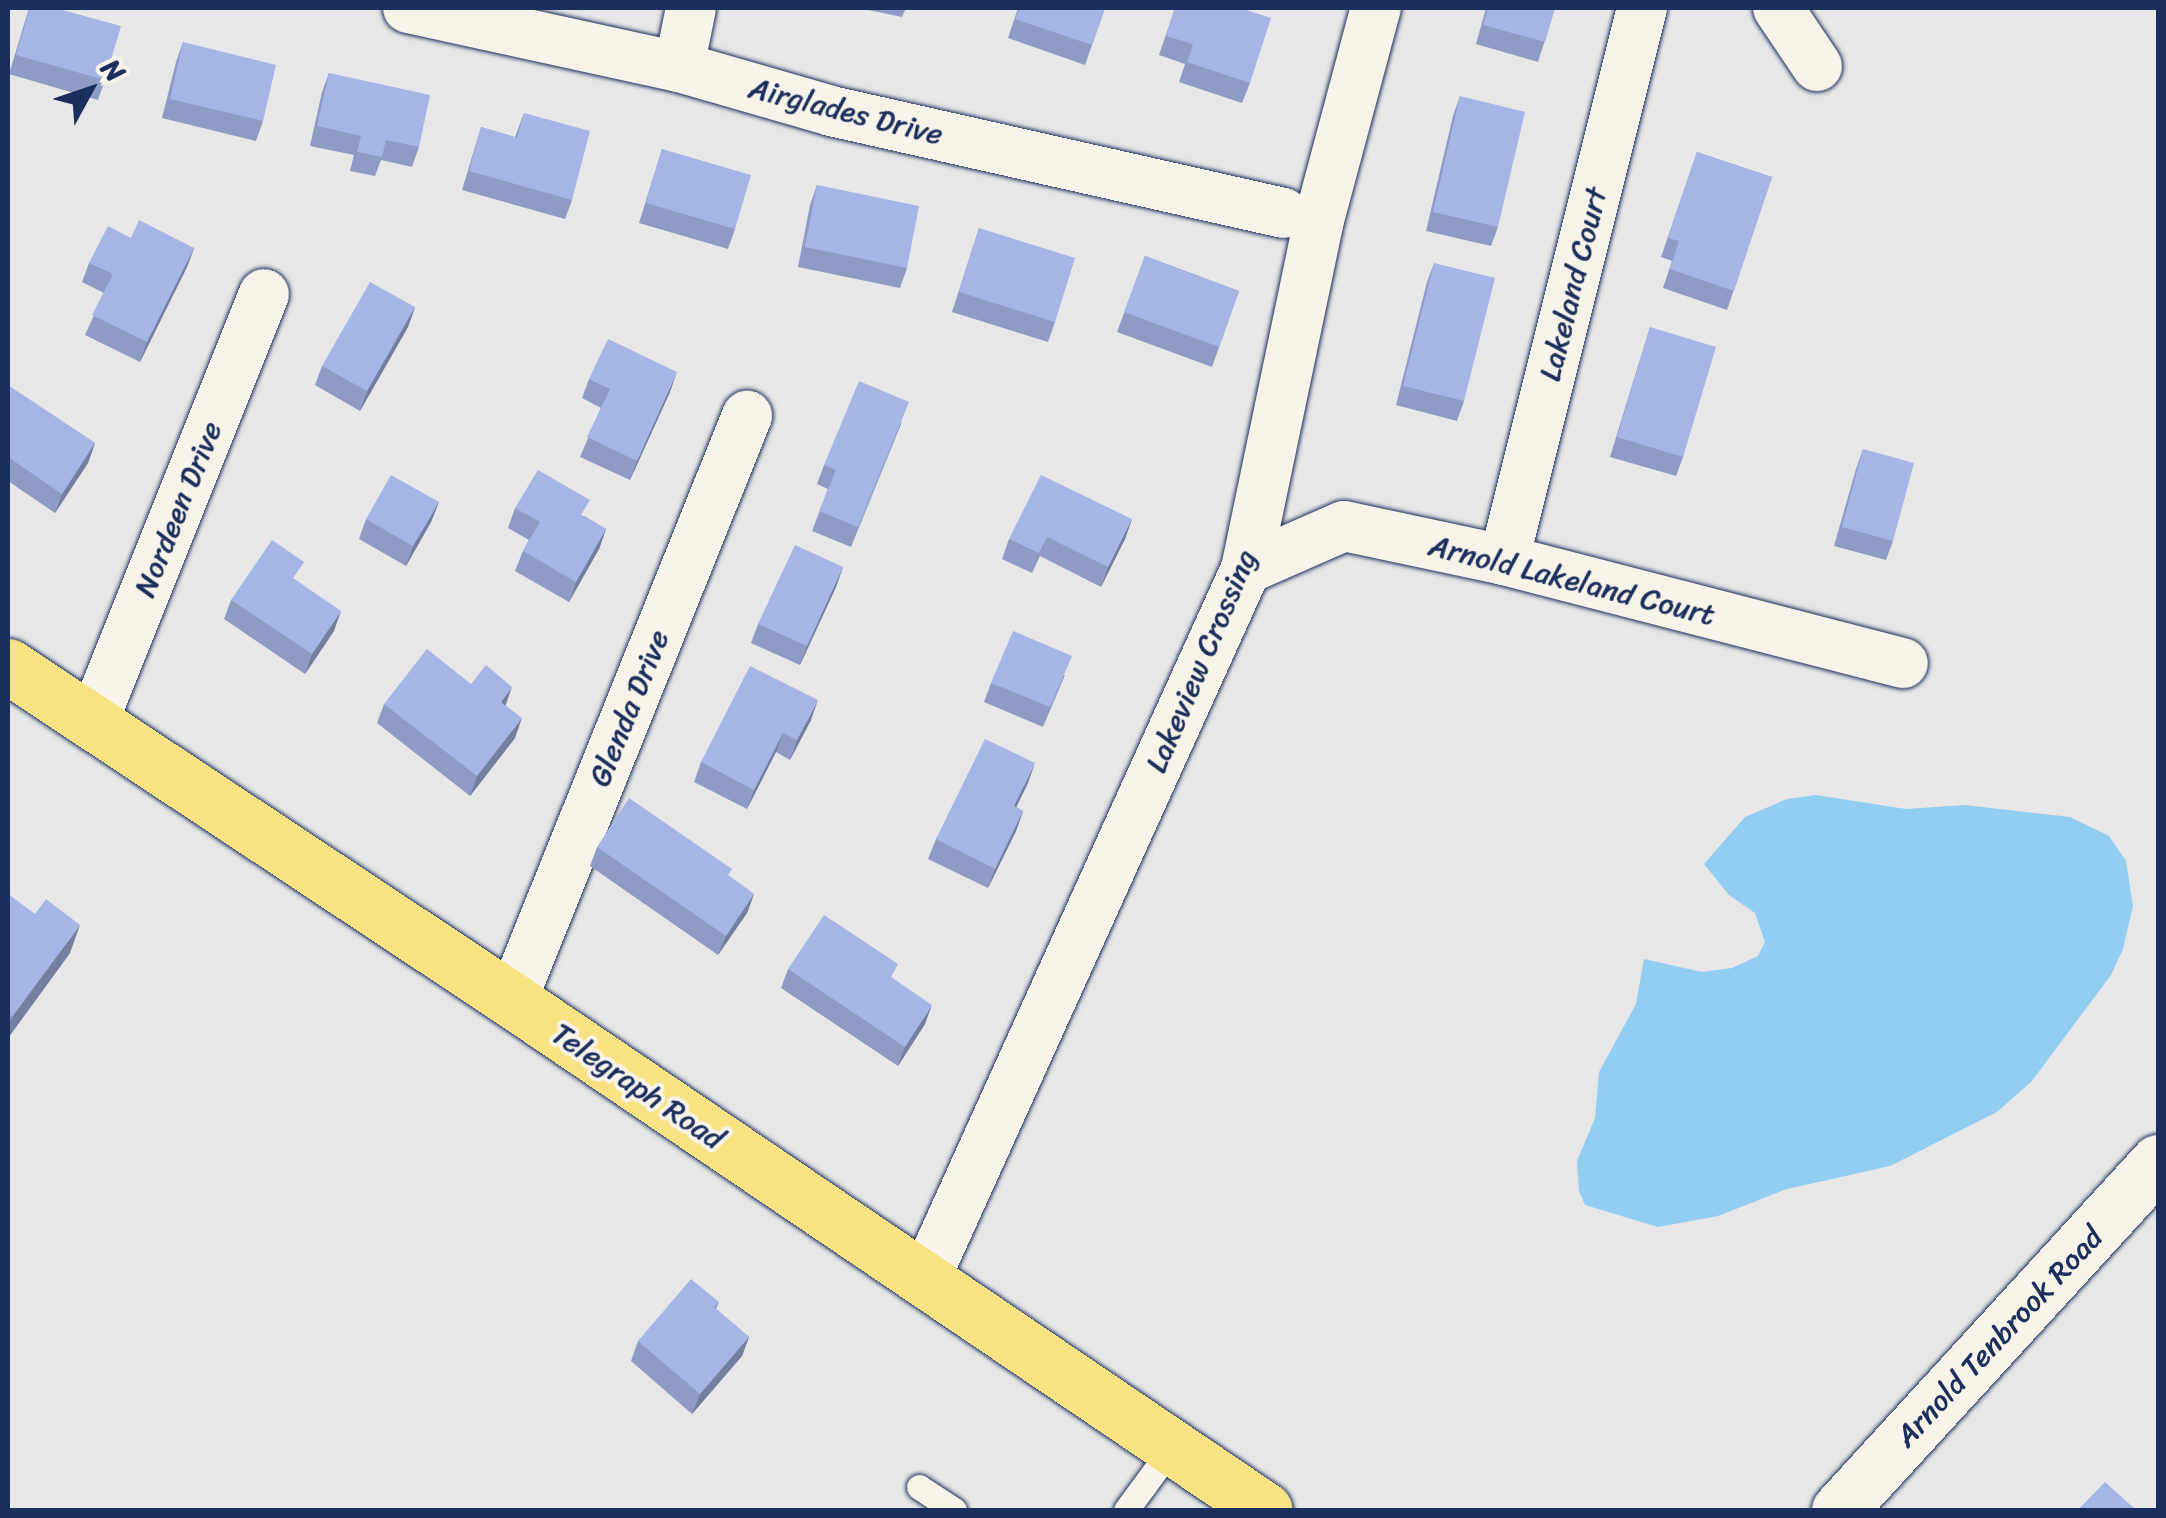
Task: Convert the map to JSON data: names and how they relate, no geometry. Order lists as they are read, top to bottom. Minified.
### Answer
{"streets":{"main road":["Telegraph Road"],"street":["Airglades Drive","Lakeland Court","Nordeen Drive","Arnold Lakeland Court","Lakeview Crossing","Glenda Drive","Arnold Tenbrook Road"]},"crossings":[["Lakeland Court","Arnold Lakeland Court"],["Nordeen Drive","Telegraph Road"],["Arnold Lakeland Court","Lakeview Crossing"],["Lakeview Crossing","Telegraph Road"],["Glenda Drive","Telegraph Road"]],"north":"top right"}
